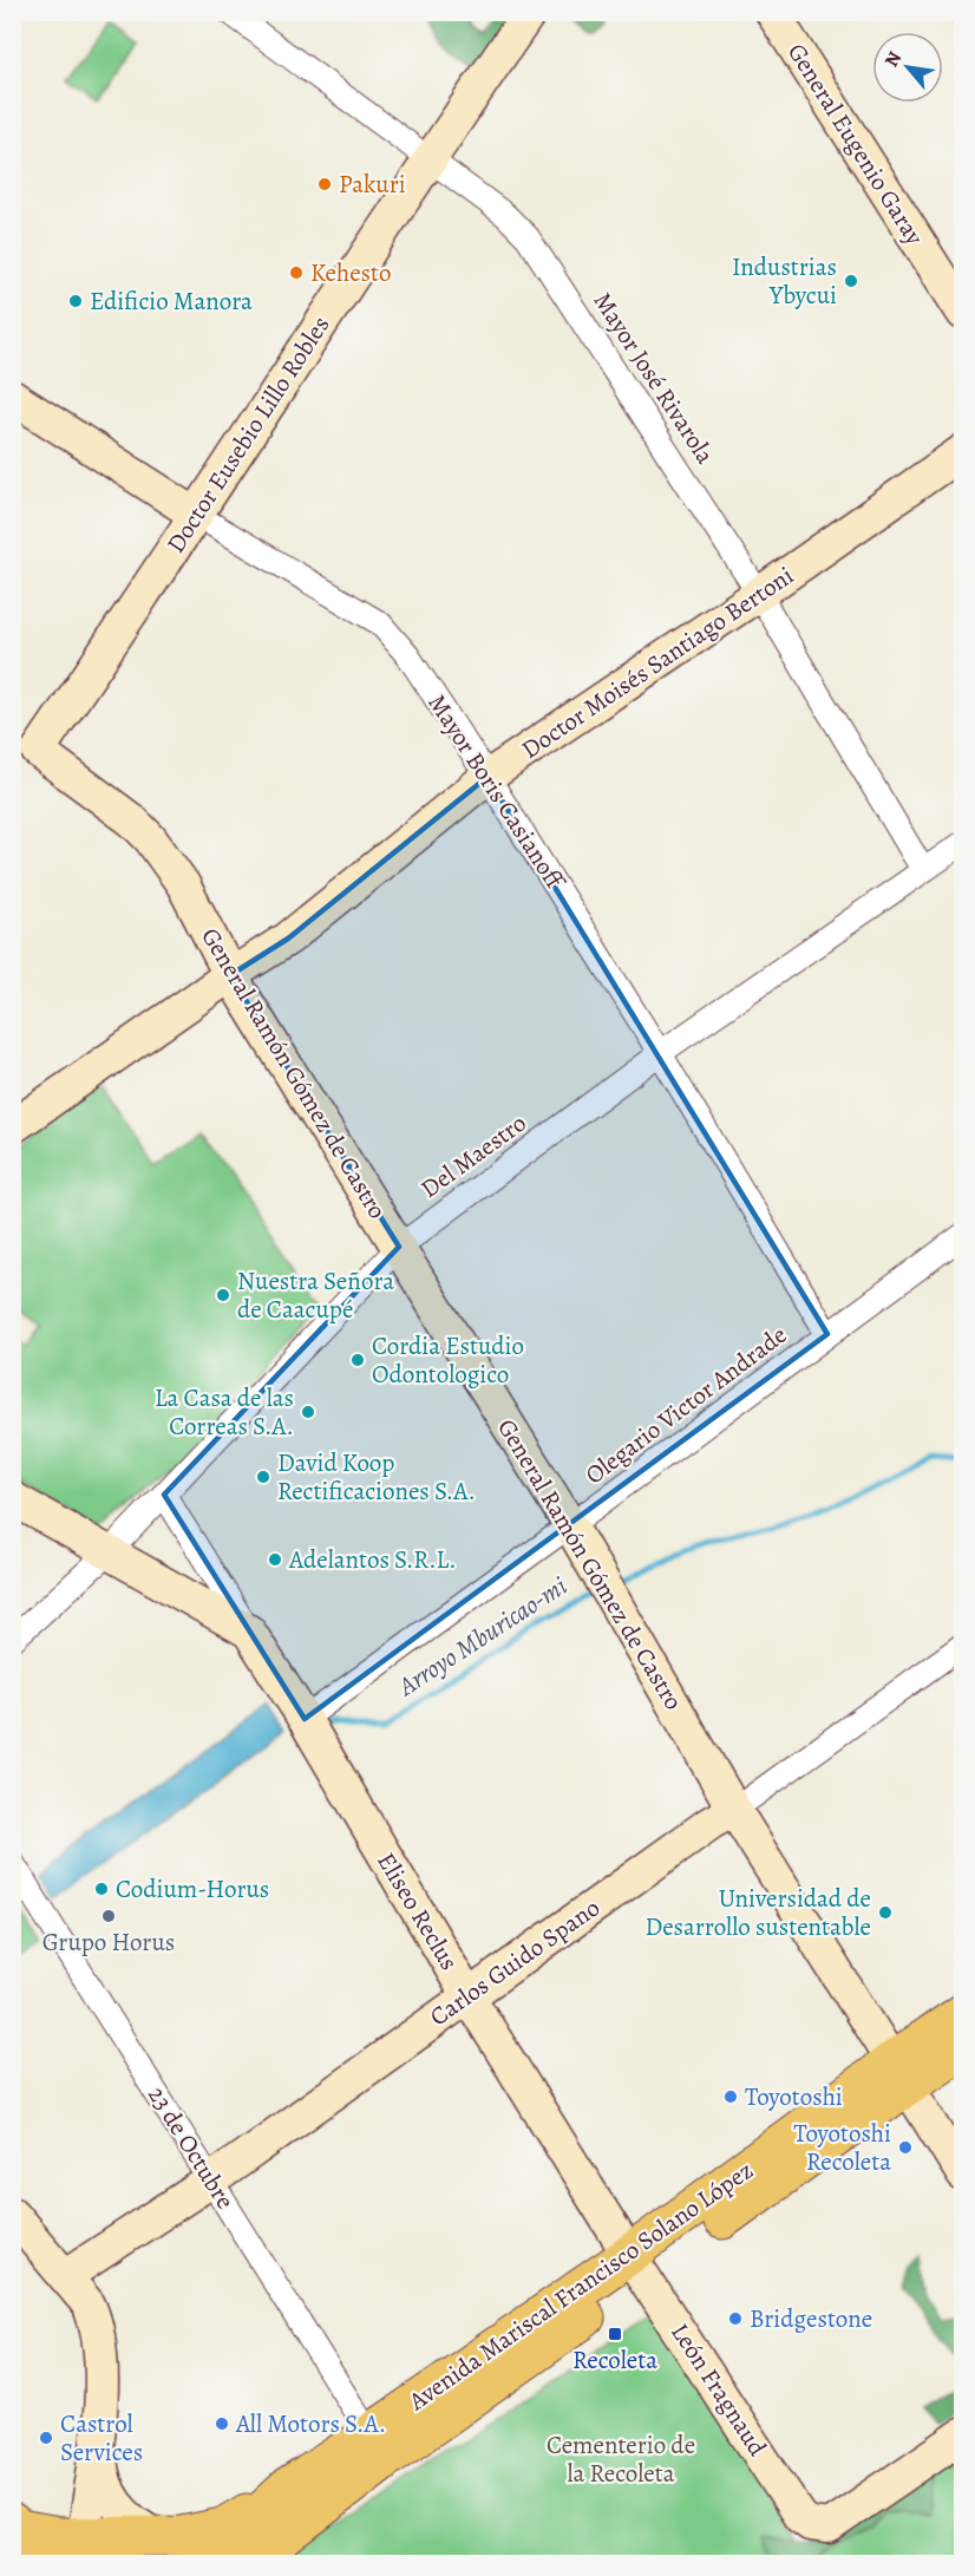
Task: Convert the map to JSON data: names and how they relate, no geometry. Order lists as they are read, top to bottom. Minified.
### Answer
{"streets":{"highway":["Avenida Mariscal Francisco Solano López"],"main road":["General Eugenio Garay","Doctor Eusebio Lillo Robles","Doctor Moisés Santiago Bertoni","Mayor Boris Casianoff","General Ramón Gómez de Castro","Eliseo Reclus","Carlos Guido Spano","León Fragnaud"],"street":["Mayor José Rivarola","Del Maestro","Olegario Victor Andrade","23 de Octubre"]},"crossings":[["Mayor José Rivarola","Doctor Eusebio Lillo Robles"],["Mayor José Rivarola","Doctor Moisés Santiago Bertoni"],["Mayor José Rivarola","Del Maestro"],["Doctor Eusebio Lillo Robles","Mayor Boris Casianoff"],["Doctor Eusebio Lillo Robles","General Ramón Gómez de Castro"],["Doctor Moisés Santiago Bertoni","Mayor Boris Casianoff"],["Doctor Moisés Santiago Bertoni","General Ramón Gómez de Castro"],["Mayor Boris Casianoff","Del Maestro"],["Mayor Boris Casianoff","Olegario Victor Andrade"],["General Ramón Gómez de Castro","Del Maestro"],["General Ramón Gómez de Castro","Olegario Victor Andrade"],["General Ramón Gómez de Castro","Carlos Guido Spano"],["General Ramón Gómez de Castro","Avenida Mariscal Francisco Solano López"],["Del Maestro","Eliseo Reclus"],["Olegario Victor Andrade","Eliseo Reclus"],["Eliseo Reclus","Carlos Guido Spano"],["Eliseo Reclus","Avenida Mariscal Francisco Solano López"],["Eliseo Reclus","León Fragnaud"],["Carlos Guido Spano","23 de Octubre"],["23 de Octubre","Avenida Mariscal Francisco Solano López"],["Avenida Mariscal Francisco Solano López","León Fragnaud"]],"water":["Arroyo Mburicao-mi"],"parks":["Cementerio de la Recoleta"],"places":{"other":["Pakuri","Kehesto","Industrias Ybycui","Edificio Manora","Nuestra Señora de Caacupé","Cordia Estudio Odontologico","La Casa de las Correas S.A.","David Koop Rectificaciones S.A.","Adelantos S.R.L.","Codium-Horus","Universidad de Desarrollo sustentable","Grupo Horus","Toyotoshi","Toyotoshi Recoleta","Bridgestone","All Motors S.A.","Castrol Services"],"transit":["Recoleta"]},"north":"top left"}
